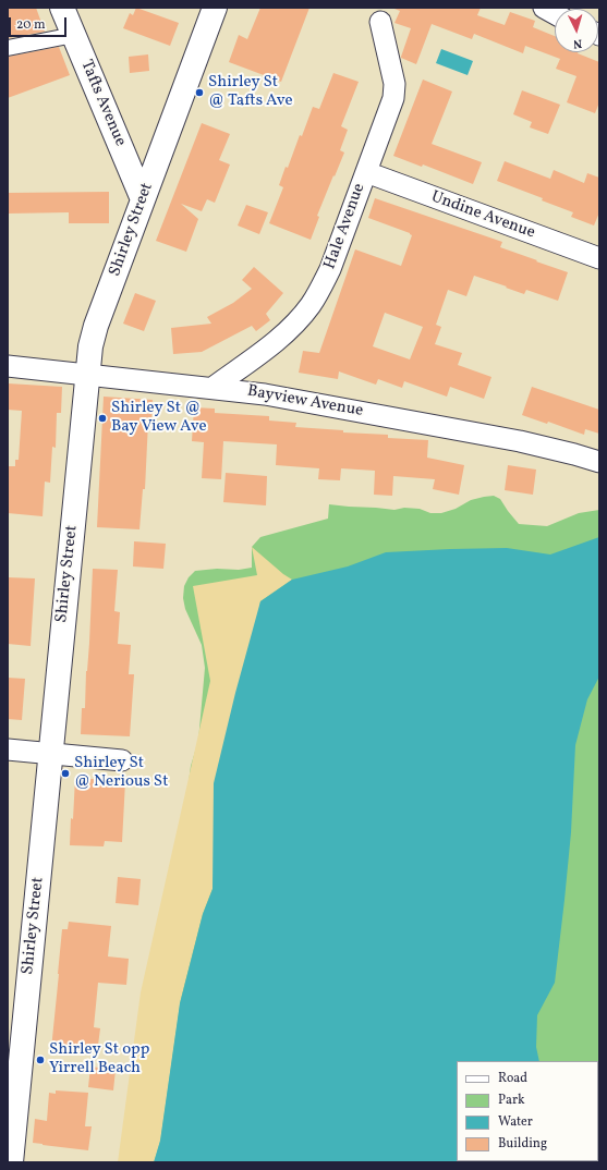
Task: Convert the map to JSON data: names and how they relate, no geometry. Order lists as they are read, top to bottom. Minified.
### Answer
{"streets":{"main road":["Tafts Avenue","Shirley Street"],"street":["Undine Avenue","Hale Avenue","Bayview Avenue"]},"crossings":[["Tafts Avenue","Shirley Street"],["Undine Avenue","Hale Avenue"],["Hale Avenue","Bayview Avenue"],["Shirley Street","Bayview Avenue"]],"places":["Shirley St @ Tafts Ave","Shirley St @ Bay View Ave","Shirley St @ Nerious St","Shirley St opp Yirrell Beach"],"legend":["Road","Park","Water","Building"],"scale_bar":"20 m","north":"bottom"}
